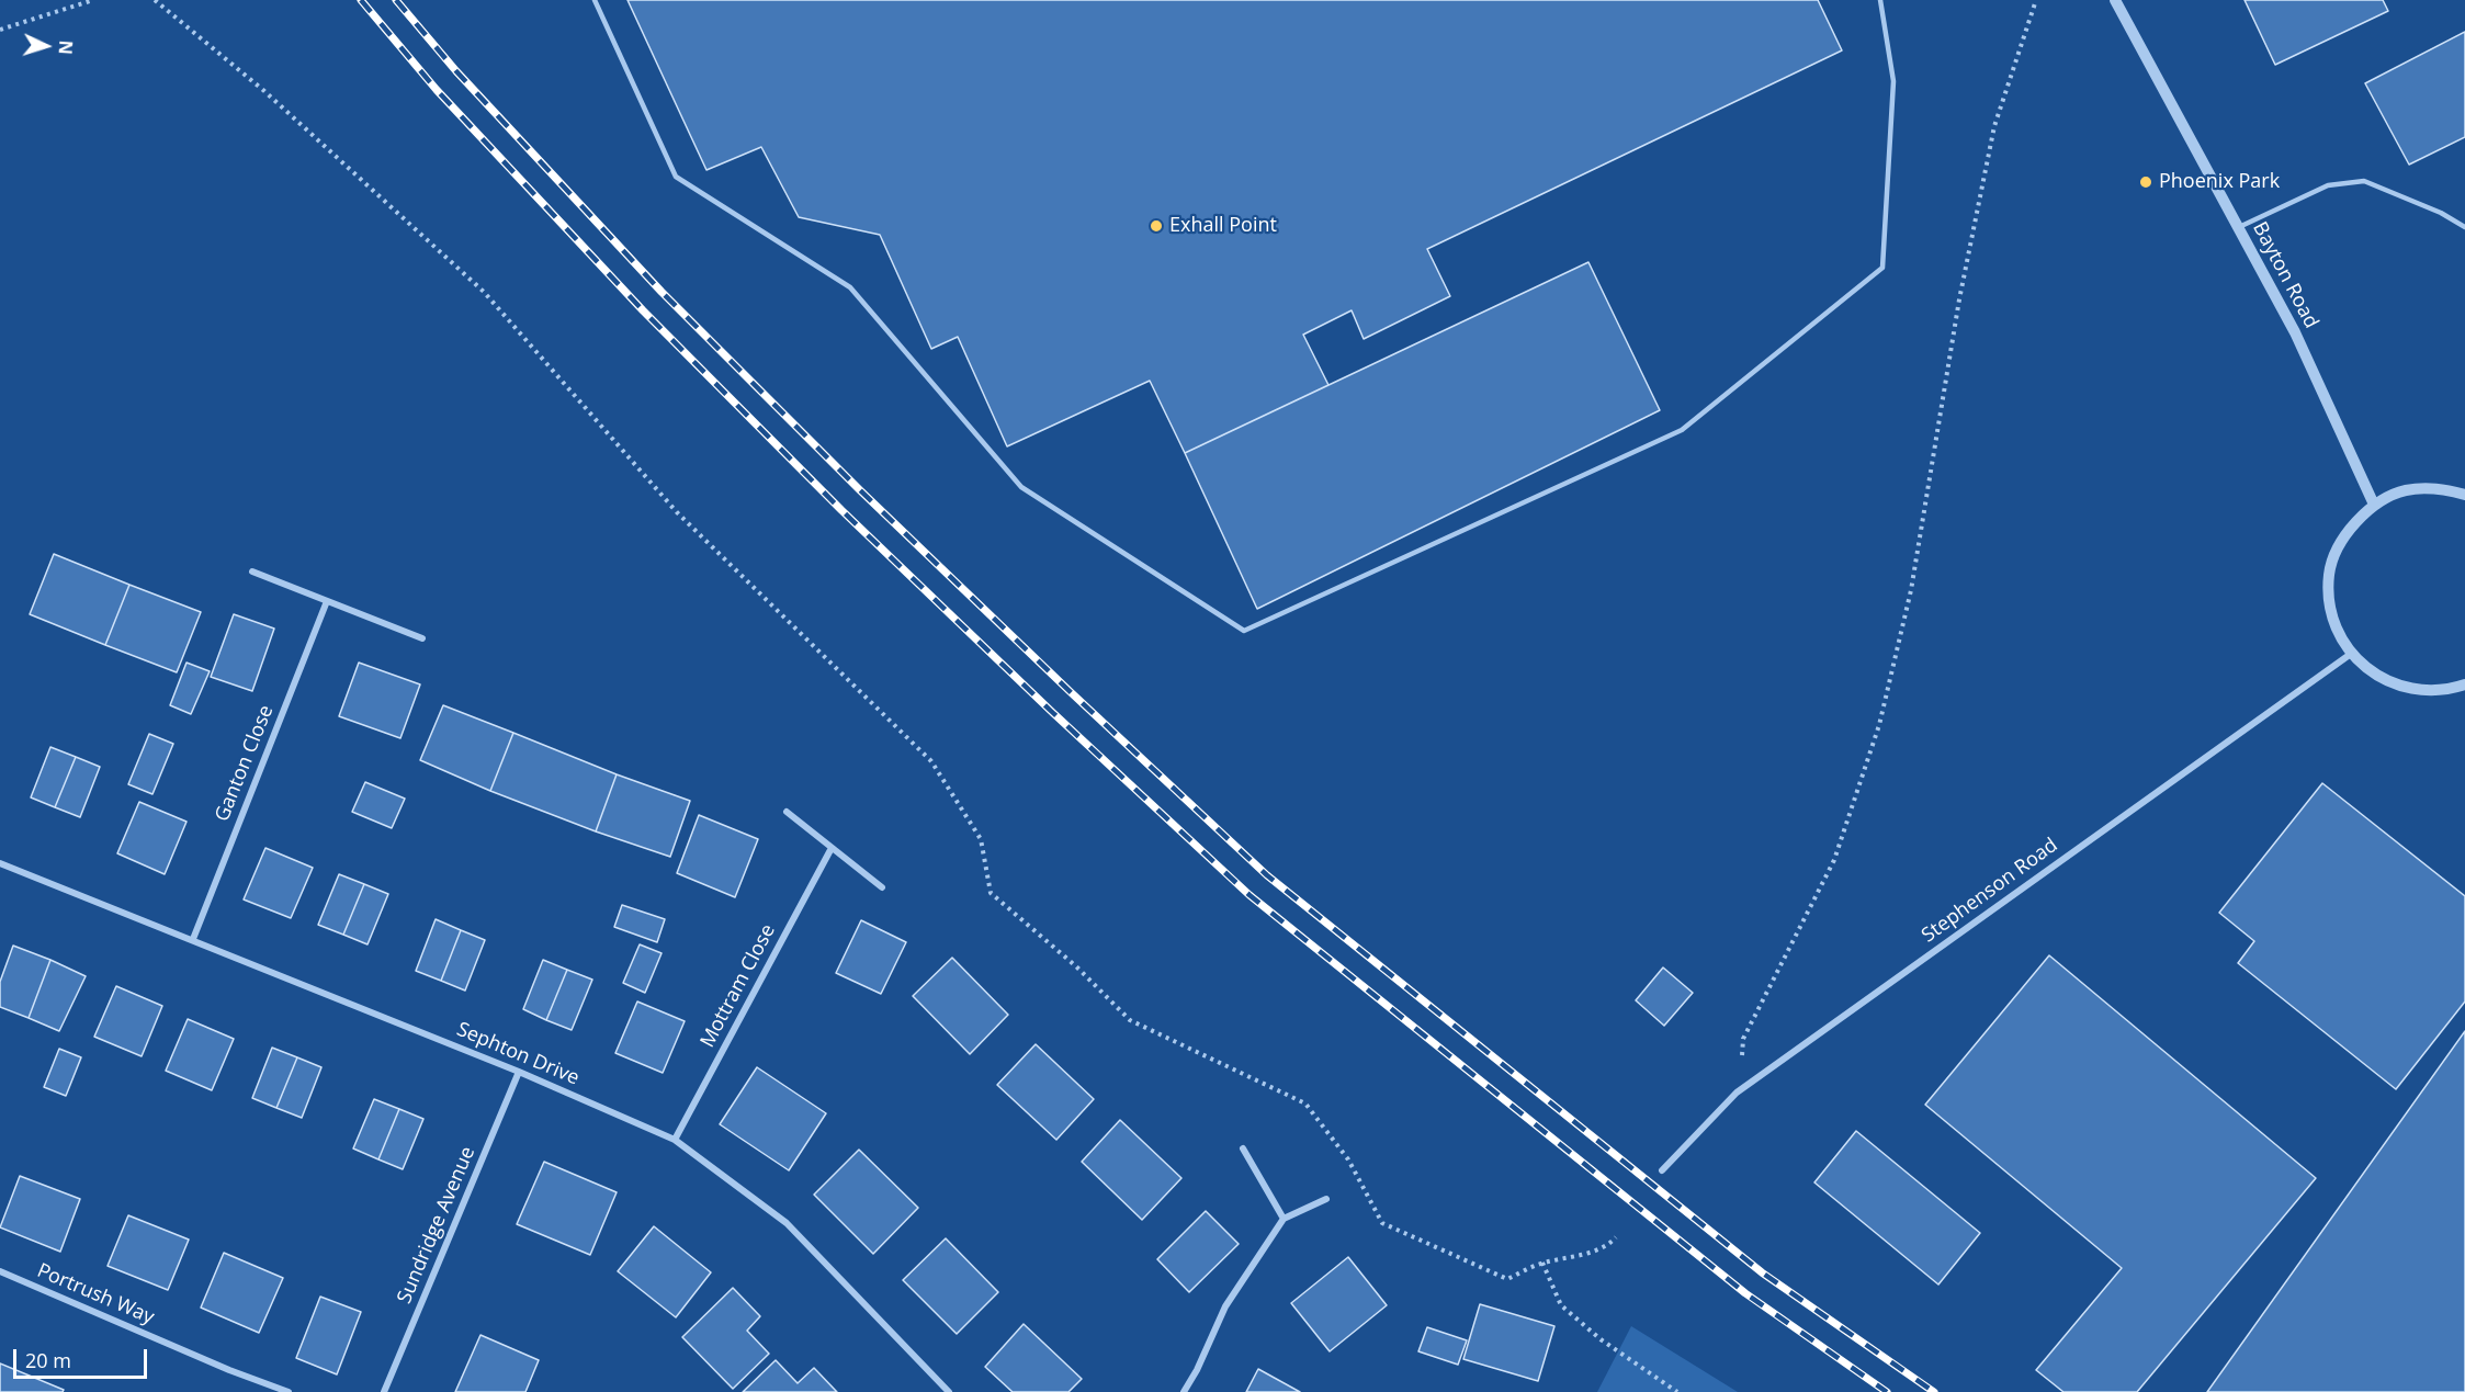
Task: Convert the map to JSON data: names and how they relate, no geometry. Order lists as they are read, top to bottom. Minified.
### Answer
{"streets":{"street":["Bayton Road","Ganton Close","Stephenson Road","Mottram Close","Sephton Drive","Sundridge Avenue","Portrush Way"]},"crossings":[["Ganton Close","Sephton Drive"],["Mottram Close","Sephton Drive"],["Sephton Drive","Sundridge Avenue"]],"places":["Phoenix Park","Exhall Point"],"scale_bar":"20 m","north":"right"}
